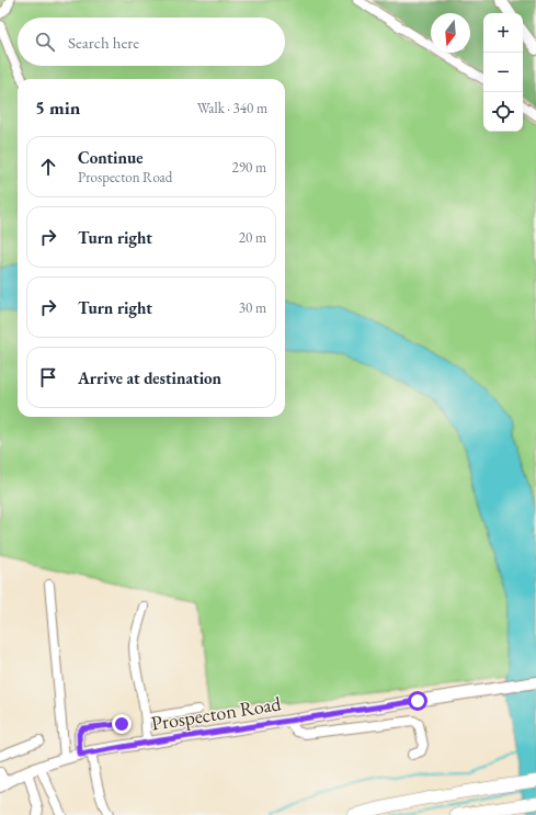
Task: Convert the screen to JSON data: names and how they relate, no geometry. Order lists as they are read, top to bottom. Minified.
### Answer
{"streets":{"main road":["Prospecton Road"]},"north":"bottom","page":{"map_buttons":["+","−"],"search":"Search here","heading":["5 min","Walk · 340 m"],"list":[["Continue","Prospecton Road","290 m"],["Turn right","20 m"],["Turn right","30 m"],"Arrive at destination"]}}
